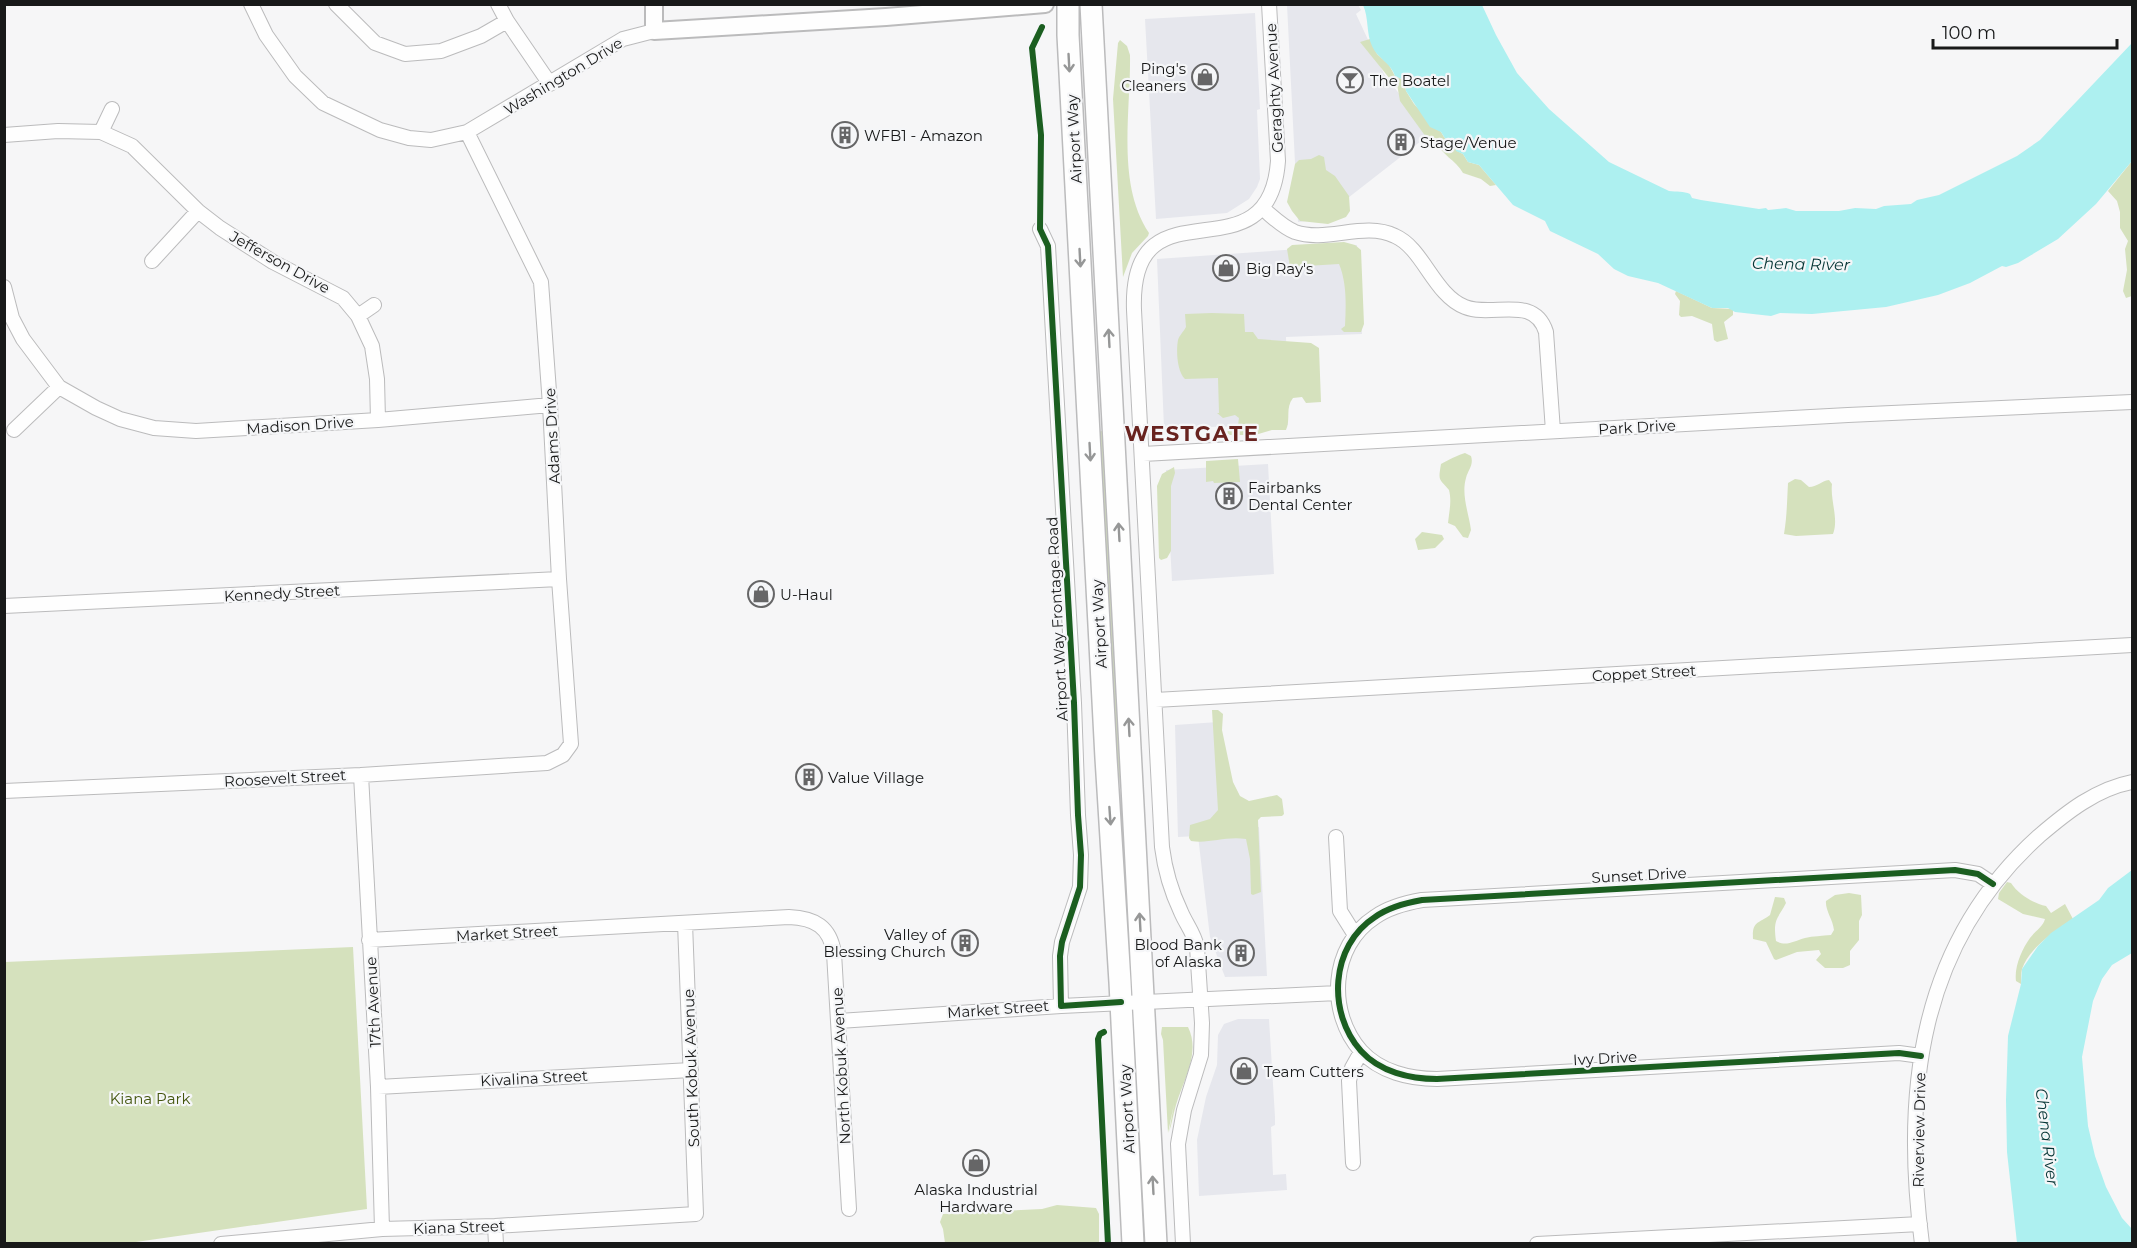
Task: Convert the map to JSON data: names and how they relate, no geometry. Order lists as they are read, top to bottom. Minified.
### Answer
{"streets":{"main road":["Airport Way"],"street":["Washington Drive","Geraghty Avenue","Jefferson Drive","Madison Drive","Park Drive","Adams Drive","Kennedy Street","Airport Way Frontage Road","Coppet Street","Roosevelt Street","Sunset Drive","Market Street","17th Avenue","Ivy Drive","North Kobuk Avenue","South Kobuk Avenue","Kivalina Street","Riverview Drive","Kiana Street"]},"crossings":[["Washington Drive","Adams Drive"],["Airport Way","Market Street"],["Jefferson Drive","Madison Drive"],["Madison Drive","Adams Drive"],["Adams Drive","Kennedy Street"],["Adams Drive","Roosevelt Street"],["Airport Way Frontage Road","Market Street"],["Roosevelt Street","17th Avenue"],["Sunset Drive","Market Street"],["Sunset Drive","Ivy Drive"],["Sunset Drive","Riverview Drive"],["Market Street","17th Avenue"],["Market Street","Ivy Drive"],["Market Street","North Kobuk Avenue"],["Market Street","South Kobuk Avenue"],["17th Avenue","Kivalina Street"],["17th Avenue","Kiana Street"],["Ivy Drive","Riverview Drive"],["South Kobuk Avenue","Kivalina Street"],["South Kobuk Avenue","Kiana Street"]],"districts":["WESTGATE"],"water":["Chena River"],"parks":["Kiana Park"],"places":{"shop":["Ping's Cleaners","Big Ray's","U-Haul","Team Cutters","Alaska Industrial Hardware"],"bar":["The Boatel"],"building":["WFB1 - Amazon","Stage/Venue","Fairbanks Dental Center","Value Village","Valley of Blessing Church","Blood Bank of Alaska"]},"scale_bar":"100 m"}
